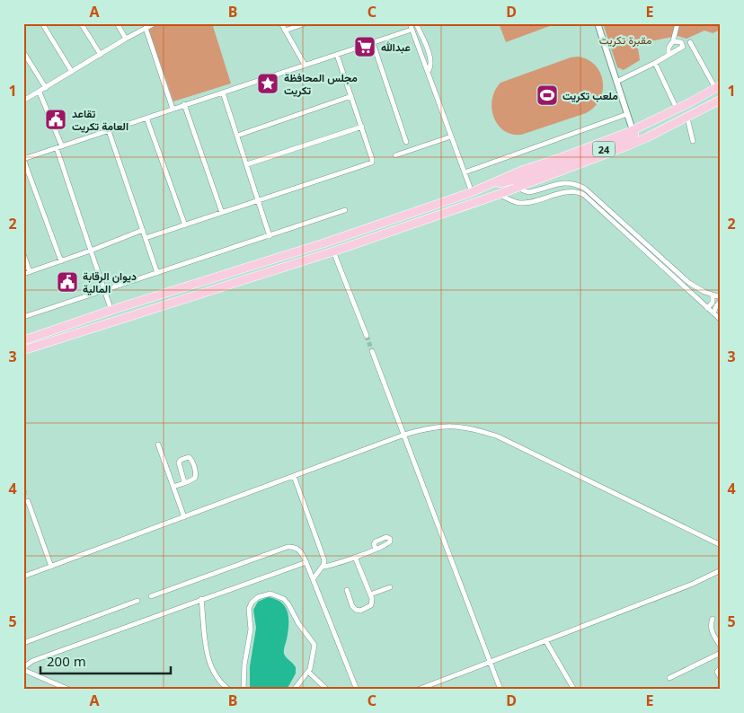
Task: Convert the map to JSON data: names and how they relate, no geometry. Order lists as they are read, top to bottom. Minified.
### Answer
{"streets":{"main road":["24"]},"parks":["مقبرة تكريت"],"places":{"supermarket":["عبدالله"],"place":["مجلس المحافظة تكريت"],"sports":["ملعب تكريت"],"public building":["تقاعد العامة تكريت","ديوان الرقابة المالية"]},"scale_bar":"200 m","grid":{"columns":["A","B","C","D","E"],"rows":["1","2","3","4","5"]}}
